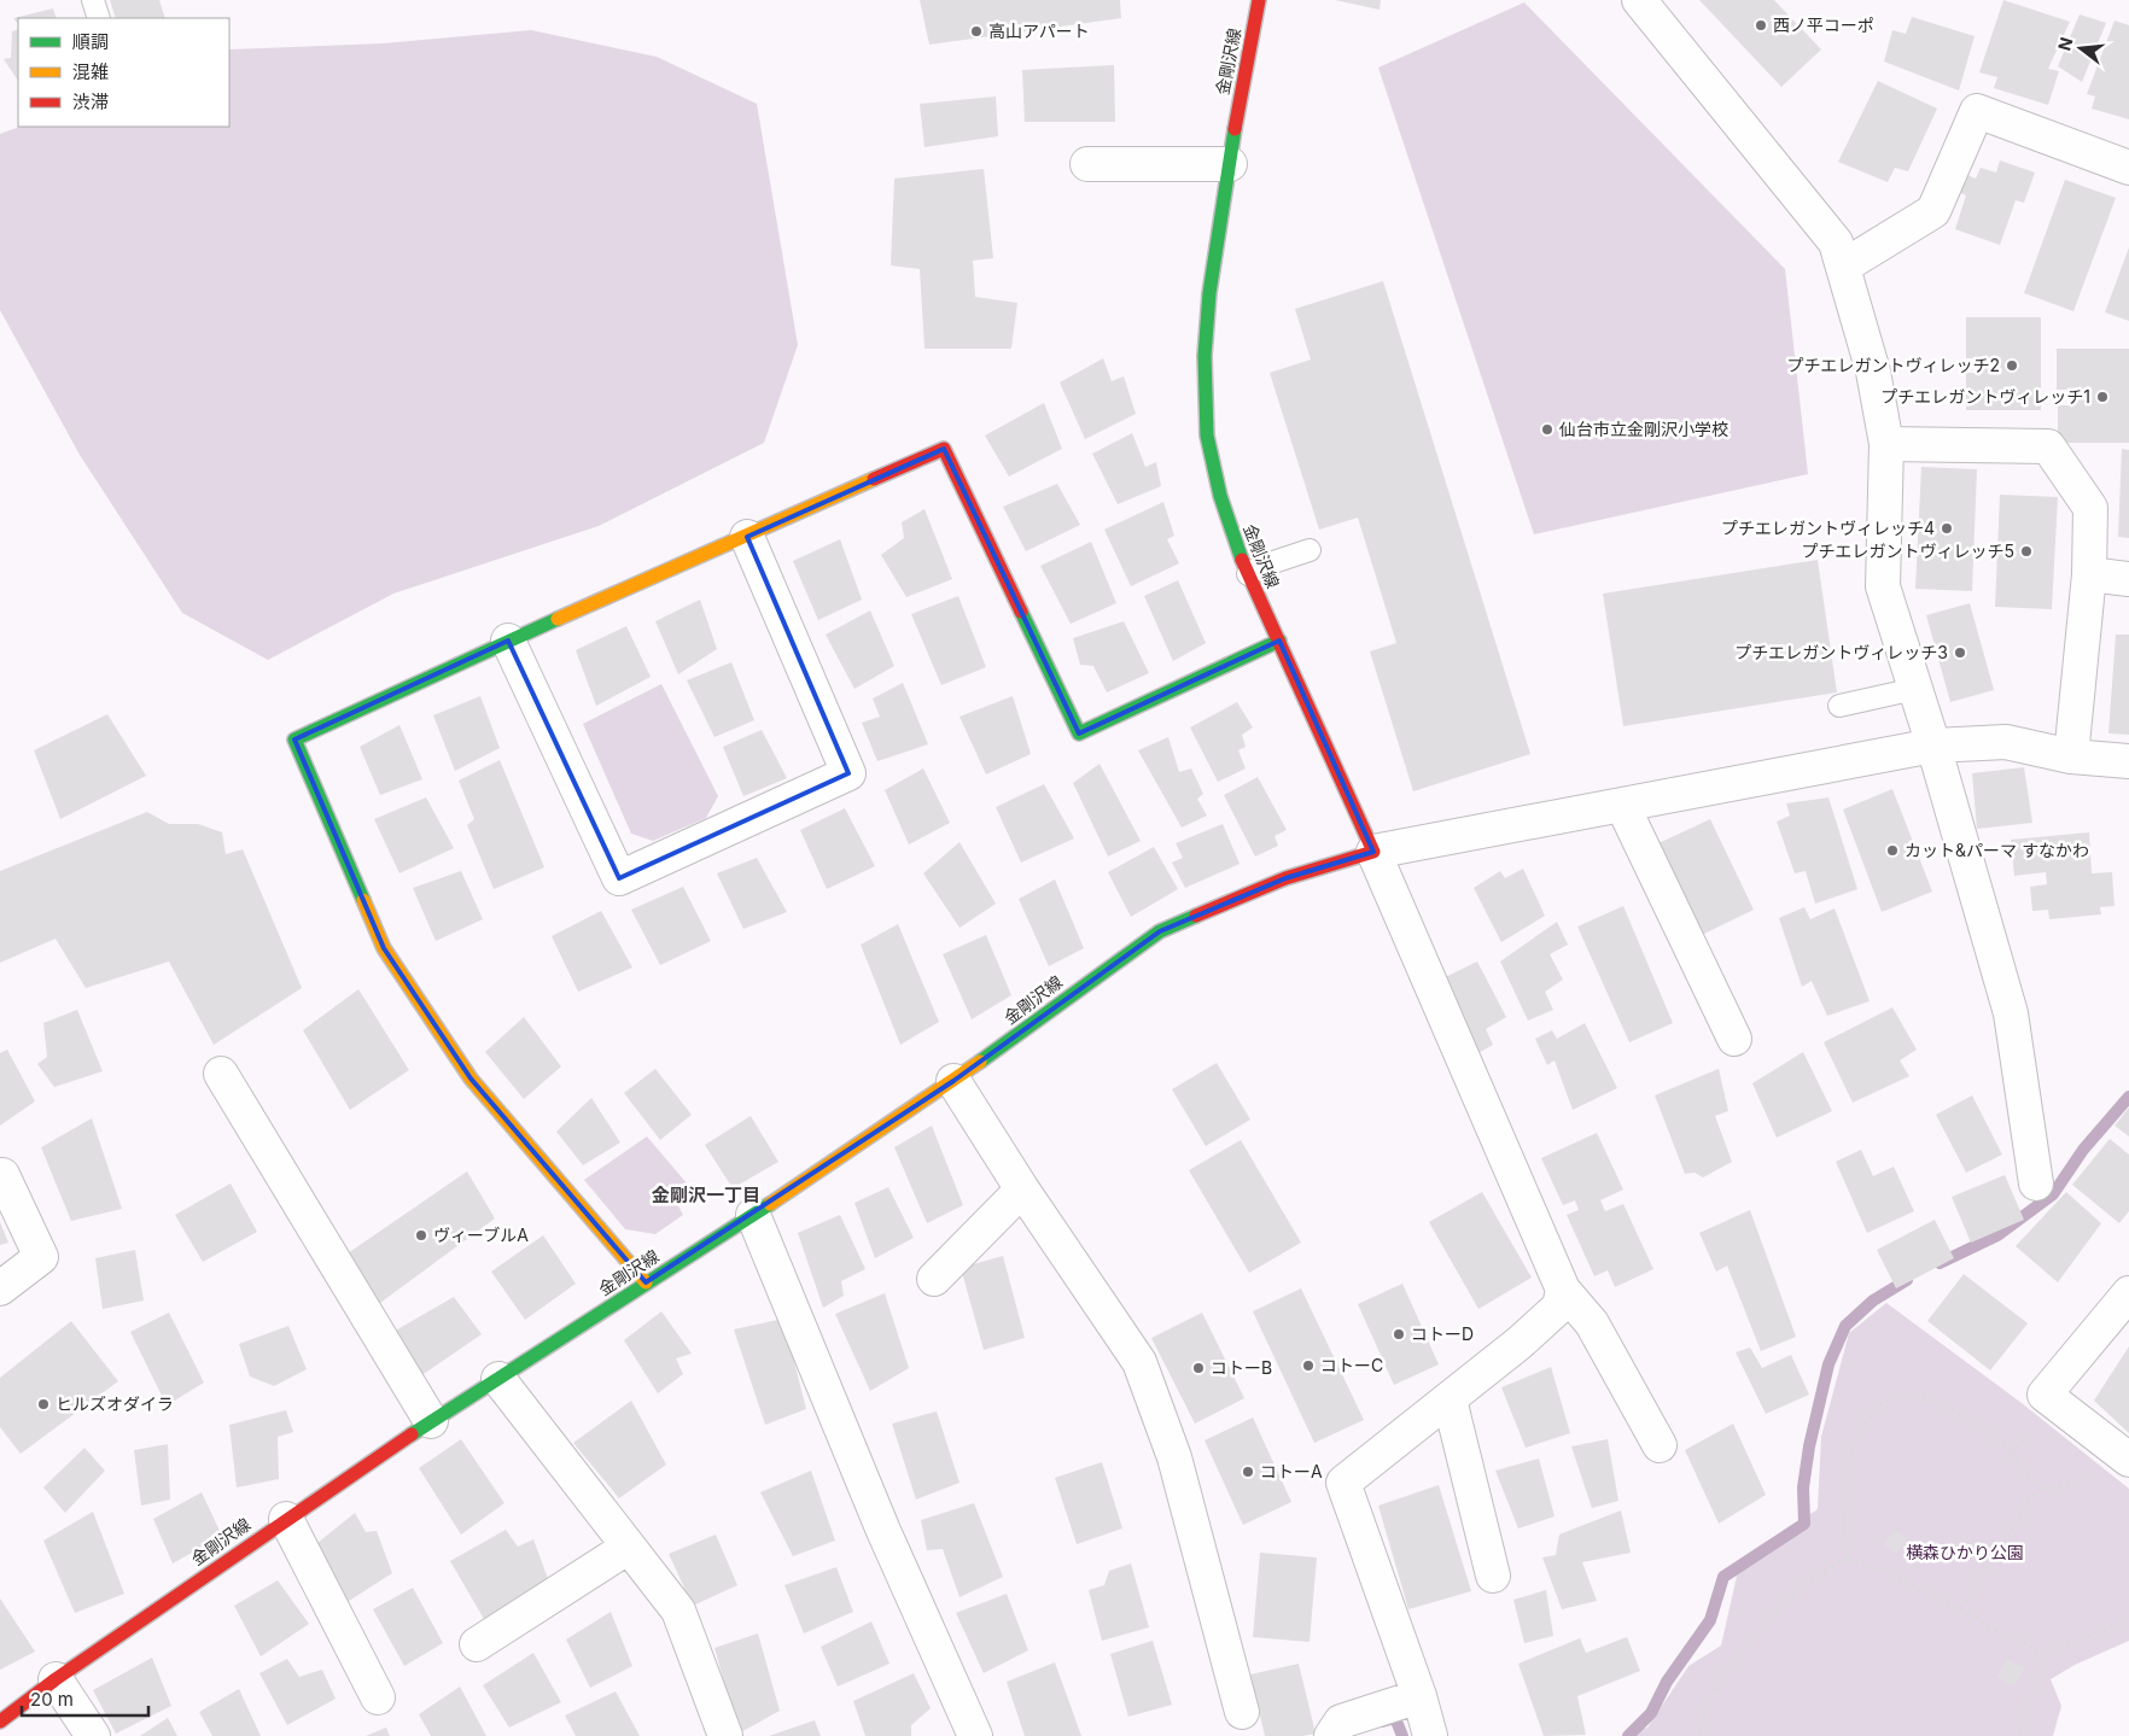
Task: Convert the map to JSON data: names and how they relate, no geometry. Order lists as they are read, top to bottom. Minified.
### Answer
{"streets":{"street":["金剛沢線"]},"districts":["金剛沢一丁目"],"parks":["横森ひかり公園"],"places":["西ノ平コーポ","高山アパート","プチエレガントヴィレッチ2","プチエレガントヴィレッチ1","仙台市立金剛沢小学校","プチエレガントヴィレッチ4","プチエレガントヴィレッチ5","プチエレガントヴィレッチ3","カット&パーマ すなかわ","ヴィーブルA","コトーD","コトーC","コトーB","ヒルズオダイラ","コトーA"],"legend":["順調","混雑","渋滞"],"scale_bar":"20 m","north":"left"}
